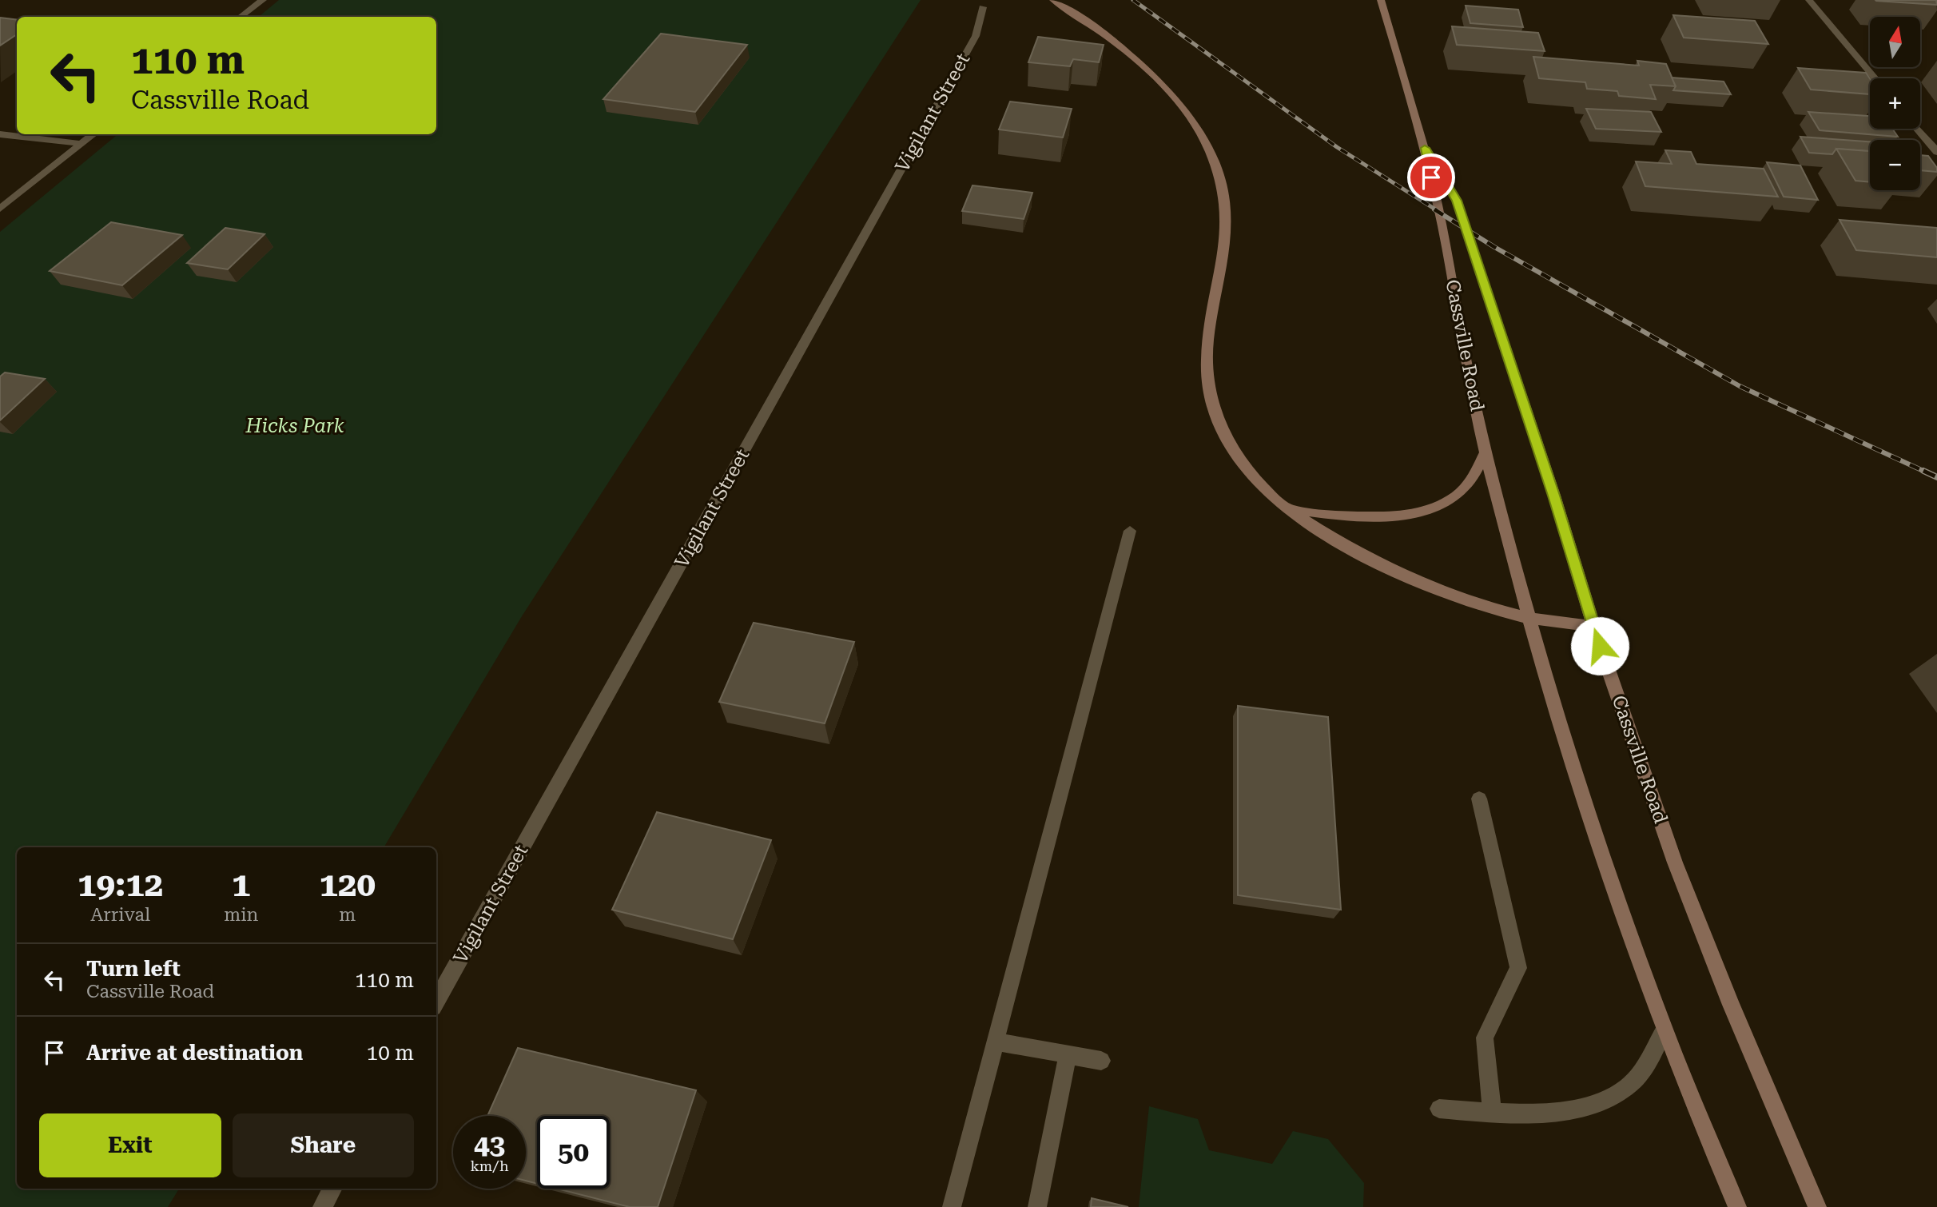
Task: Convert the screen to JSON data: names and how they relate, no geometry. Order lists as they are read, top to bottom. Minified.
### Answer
{"streets":{"main road":["Cassville Road"],"street":["Vigilant Street"]},"parks":["Hicks Park"],"north":"top","page":{"map_buttons":["+","−"],"turn":["110 m","Cassville Road"],"eta":["19:12","Arrival","1","min","120","m"],"list":[{"name":"Turn left","note":"Cassville Road","value":"110 m"},{"name":"Arrive at destination","value":"10 m"}],"buttons":["Exit","Share"],"speed":"43 km/h","limit":"50"}}
